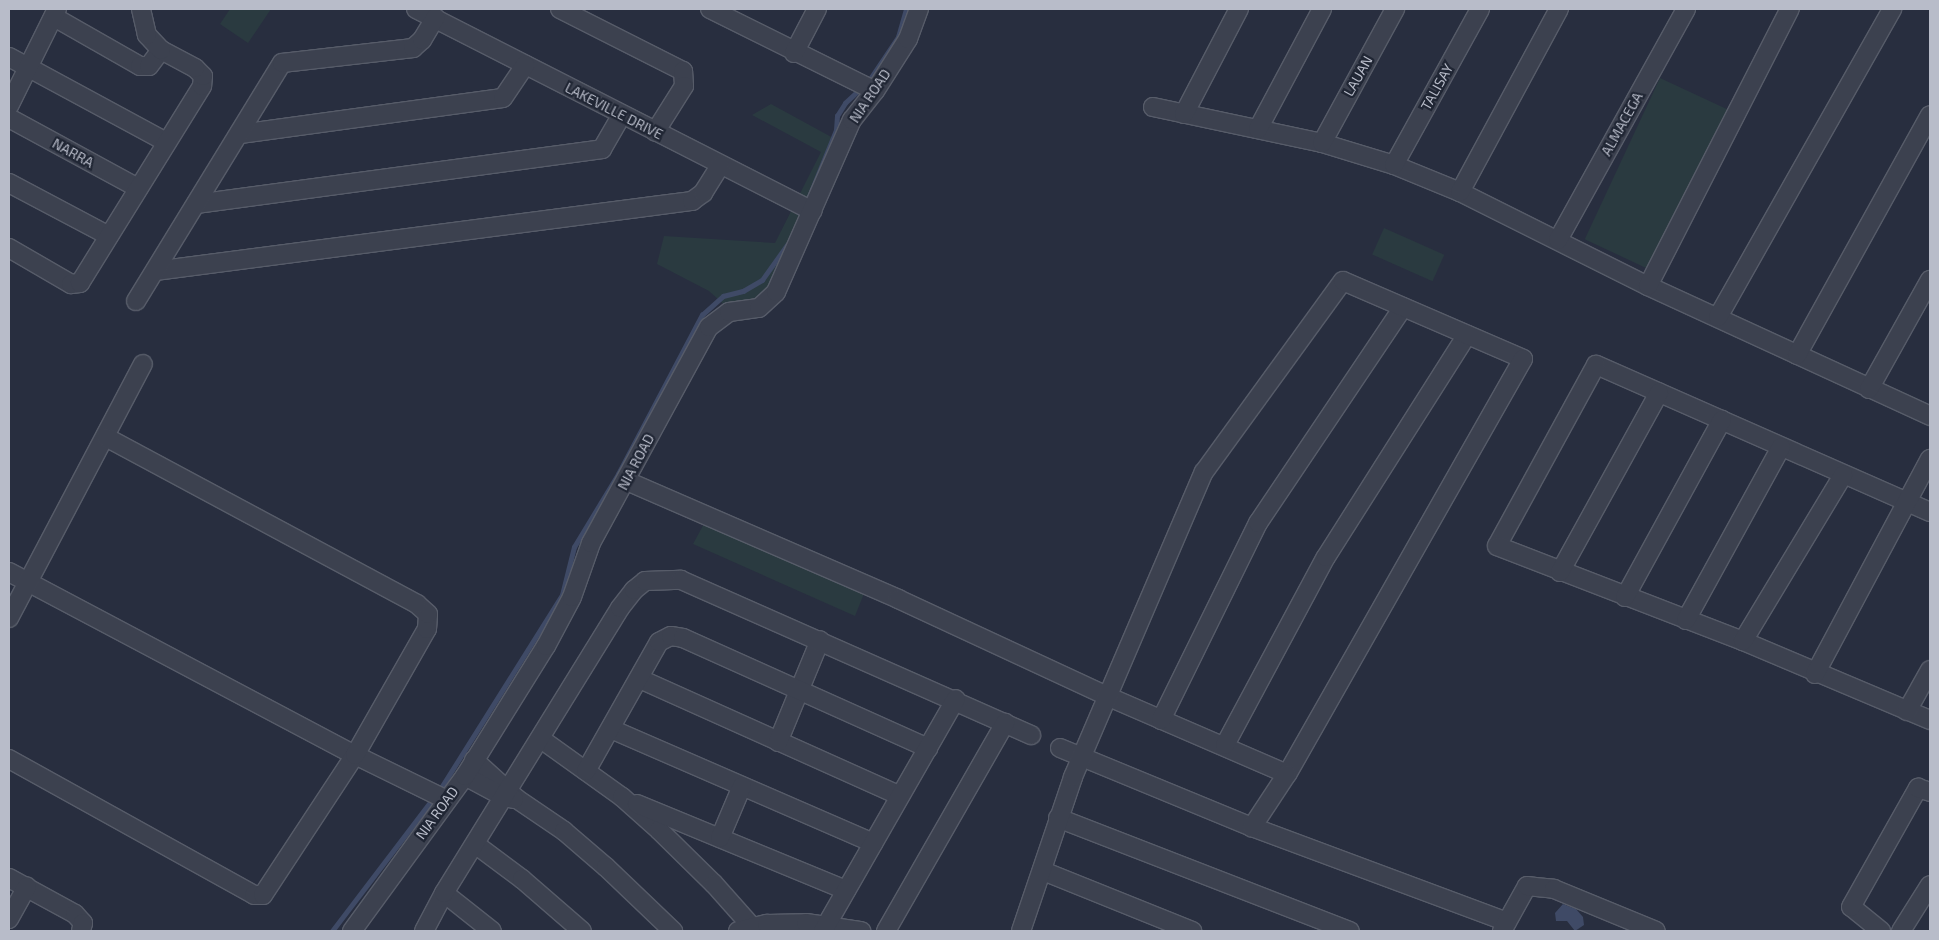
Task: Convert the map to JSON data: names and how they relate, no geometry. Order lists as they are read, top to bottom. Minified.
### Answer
{"streets":{"street":["LAUAN","TALISAY","NIA ROAD","LAKEVILLE DRIVE","ALMACEGA","NARRA"]},"crossings":[["NIA ROAD","LAKEVILLE DRIVE"]]}
